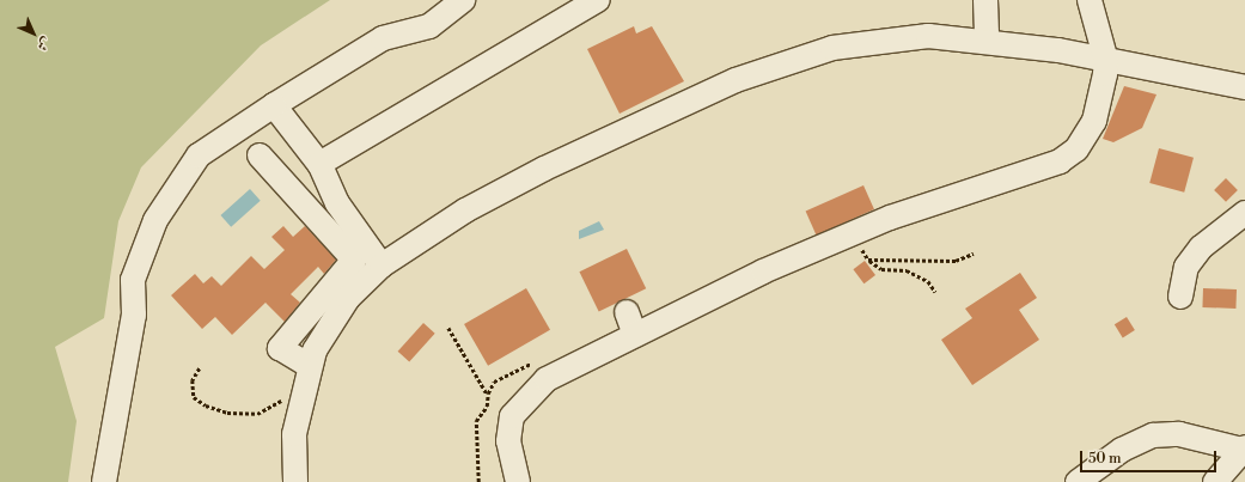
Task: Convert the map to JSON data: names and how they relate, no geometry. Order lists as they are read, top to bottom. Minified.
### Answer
{"scale_bar":"50 m","north":"bottom right"}
